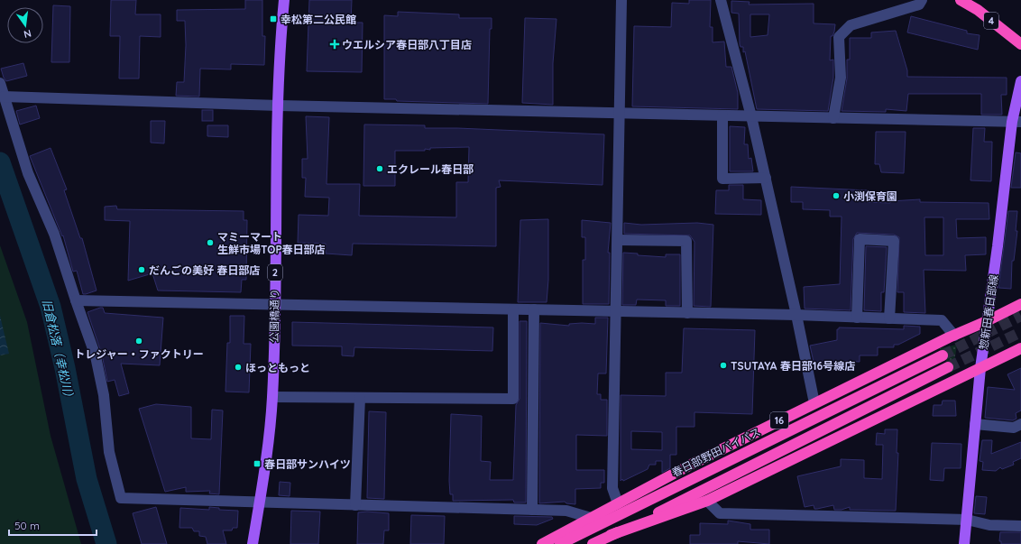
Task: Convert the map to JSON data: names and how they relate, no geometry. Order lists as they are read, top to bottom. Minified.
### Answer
{"streets":{"highway":["4","16","春日部野田バイパス"],"main road":["2","惣新田春日部線","公園橋通り"]},"crossings":[["惣新田春日部線","16"]],"water":["旧倉松落（幸松川）"],"places":{"transit":["幸松第二公民館","春日部サンハイツ"],"health":["ウエルシア春日部八丁目店"],"other":["エクレール春日部","小渕保育園","マミーマート 生鮮市場TOP春日部店","だんごの美好 春日部店","トレジャー・ファクトリー","TSUTAYA 春日部16号線店","ほっともっと"]},"scale_bar":"50 m","north":"bottom"}
